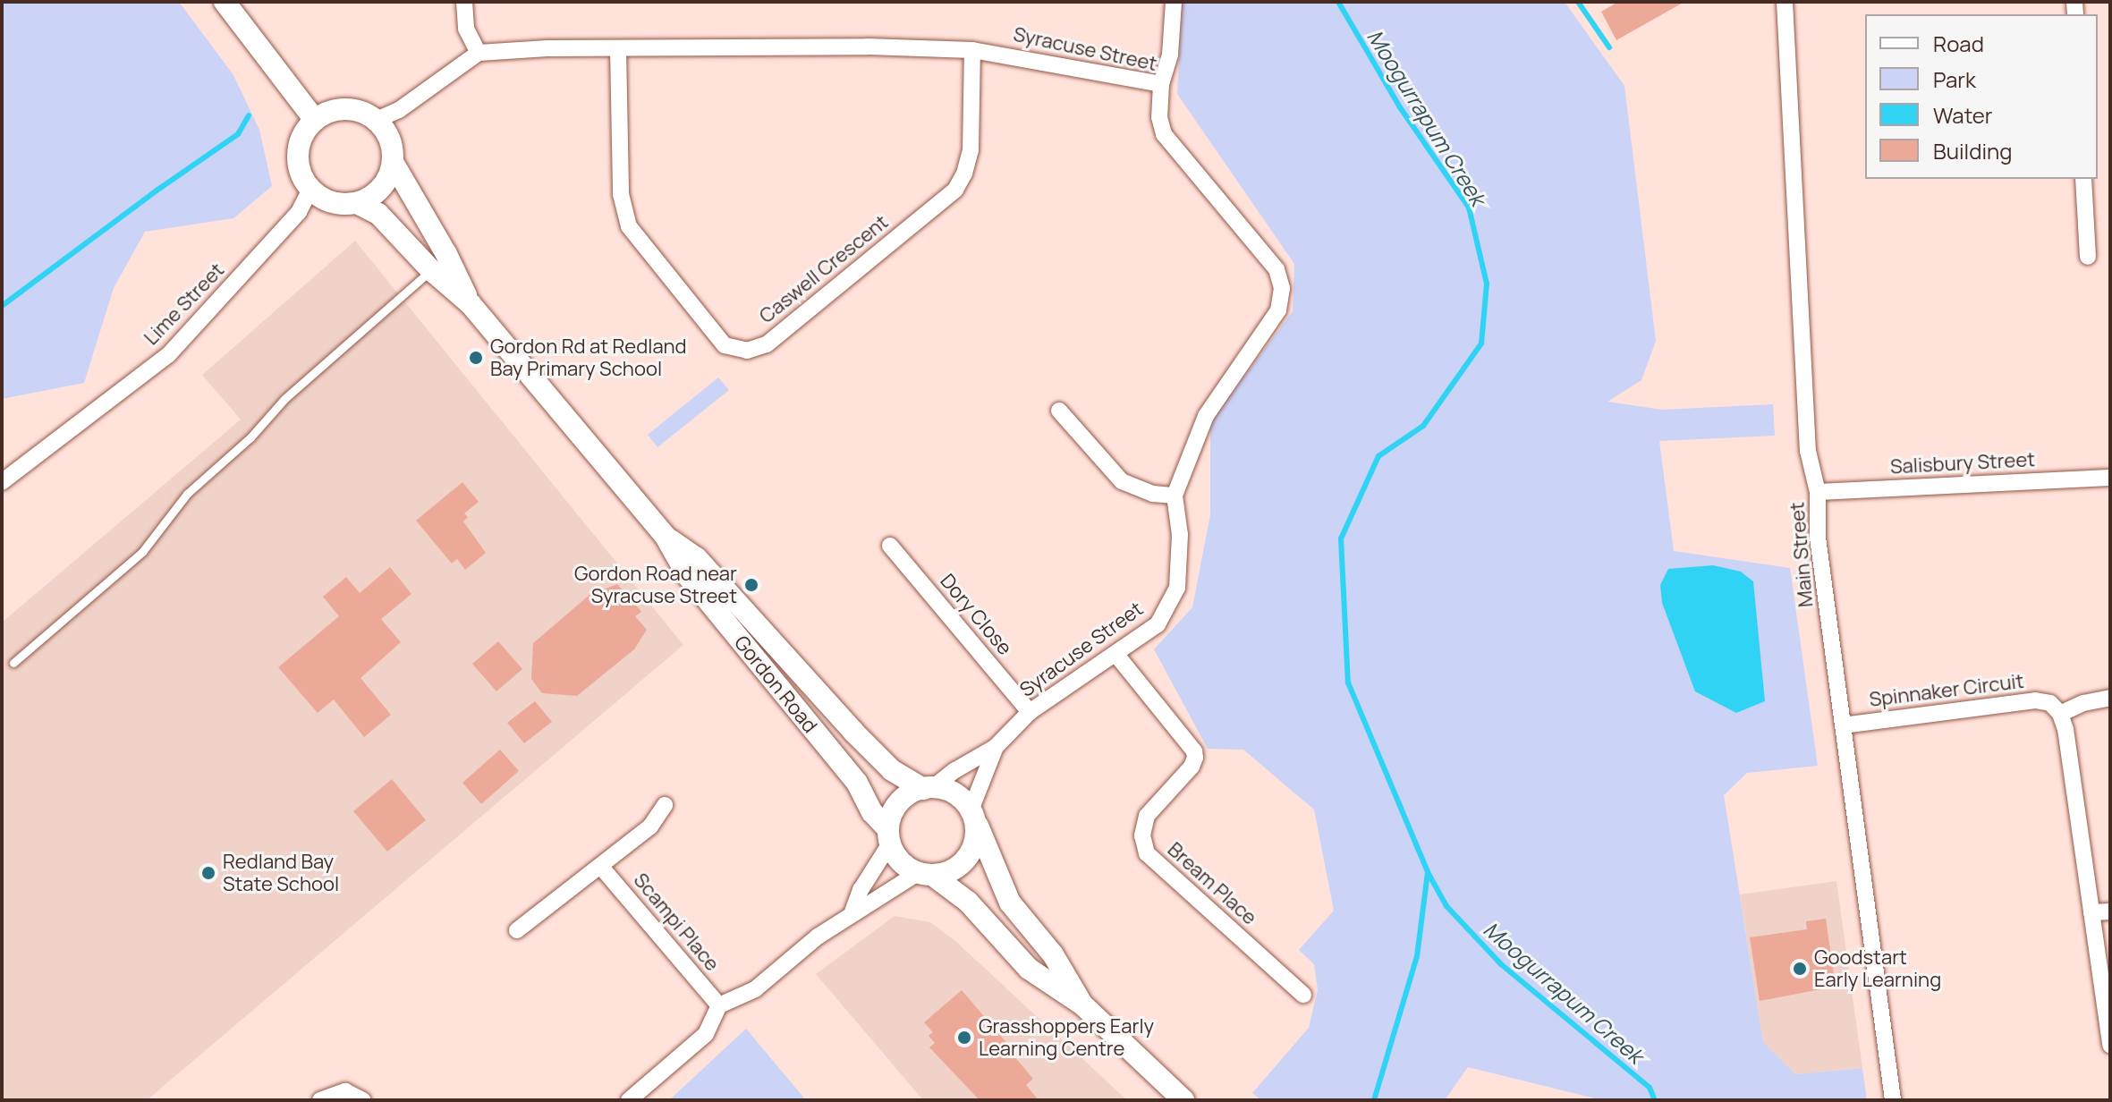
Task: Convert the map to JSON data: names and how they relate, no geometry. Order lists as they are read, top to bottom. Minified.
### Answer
{"streets":{"street":["Syracuse Street","Caswell Crescent","Lime Street","Salisbury Street","Main Street","Dory Close","Gordon Road","Spinnaker Circuit","Bream Place","Scampi Place"]},"crossings":[["Syracuse Street","Caswell Crescent"],["Syracuse Street","Dory Close"],["Syracuse Street","Bream Place"],["Lime Street","Gordon Road"],["Salisbury Street","Main Street"],["Main Street","Spinnaker Circuit"]],"water":["Moogurrapum Creek"],"places":["Gordon Rd at Redland Bay Primary School","Gordon Road near Syracuse Street","Redland Bay State School","Goodstart Early Learning","Grasshoppers Early Learning Centre"],"legend":["Road","Park","Water","Building"]}
